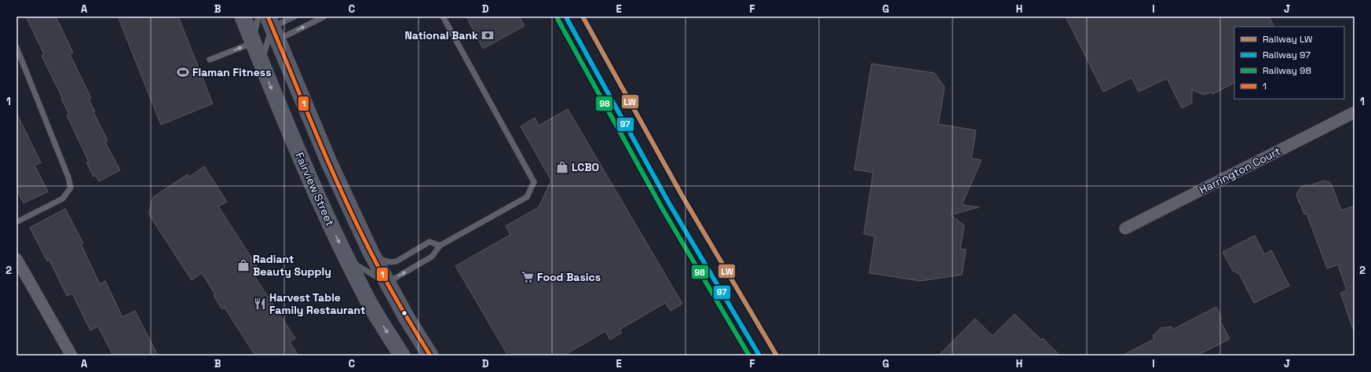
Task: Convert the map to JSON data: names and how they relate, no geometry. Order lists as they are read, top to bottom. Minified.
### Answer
{"streets":{"main road":["Fairview Street"],"street":["Harrington Court"]},"places":{"bank":["National Bank"],"sports":["Flaman Fitness"],"shop":["LCBO","Radiant Beauty Supply"],"supermarket":["Food Basics"],"restaurant":["Harvest Table Family Restaurant"]},"lines":["rail line LW","transit line 1","rail line 97","rail line 98"],"legend":["Railway LW","Railway 97","Railway 98","1"],"grid":{"columns":["A","B","C","D","E","F","G","H","I","J"],"rows":["1","2"]}}
